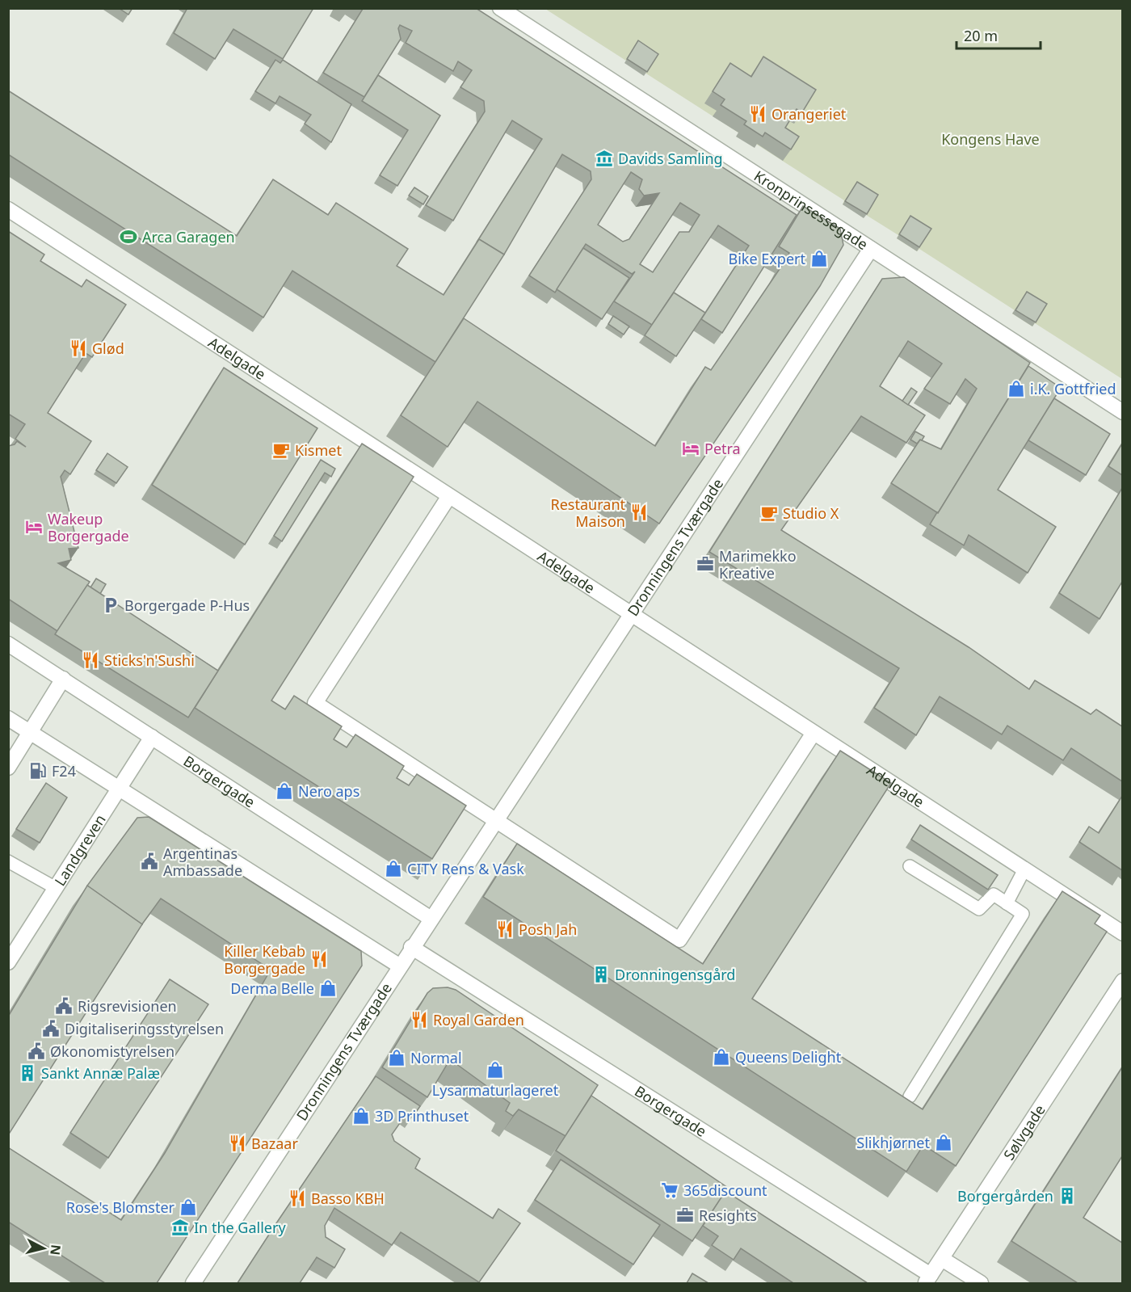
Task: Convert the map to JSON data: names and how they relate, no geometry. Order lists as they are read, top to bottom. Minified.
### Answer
{"streets":{"street":["Kronprinsessegade","Adelgade","Dronningens Tværgade","Borgergade","Landgreven","Sølvgade"]},"crossings":[["Kronprinsessegade","Dronningens Tværgade"],["Adelgade","Dronningens Tværgade"],["Dronningens Tværgade","Borgergade"],["Borgergade","Landgreven"],["Borgergade","Sølvgade"]],"parks":["Kongens Have"],"places":{"restaurant":["Orangeriet","Glød","Restaurant Maison","Sticks'n'Sushi","Posh Jah","Killer Kebab Borgergade","Royal Garden","Bazaar","Basso KBH"],"museum":["Davids Samling","In the Gallery"],"sports":["Arca Garagen"],"shop":["Bike Expert","i.K. Gottfried","Nero aps","CITY Rens & Vask","Derma Belle","Queens Delight","Normal","Lysarmaturlageret","3D Printhuset","Slikhjørnet","Rose's Blomster"],"hotel":["Petra","Wakeup Borgergade"],"cafe":["Kismet","Studio X"],"office":["Marimekko Kreative","Resights"],"parking":["Borgergade P-Hus"],"fuel station":["F24"],"public building":["Argentinas Ambassade","Rigsrevisionen","Digitaliseringsstyrelsen","Økonomistyrelsen"],"building":["Dronningensgård","Sankt Annæ Palæ","Borgergården"],"supermarket":["365discount"]},"scale_bar":"20 m","north":"right"}
